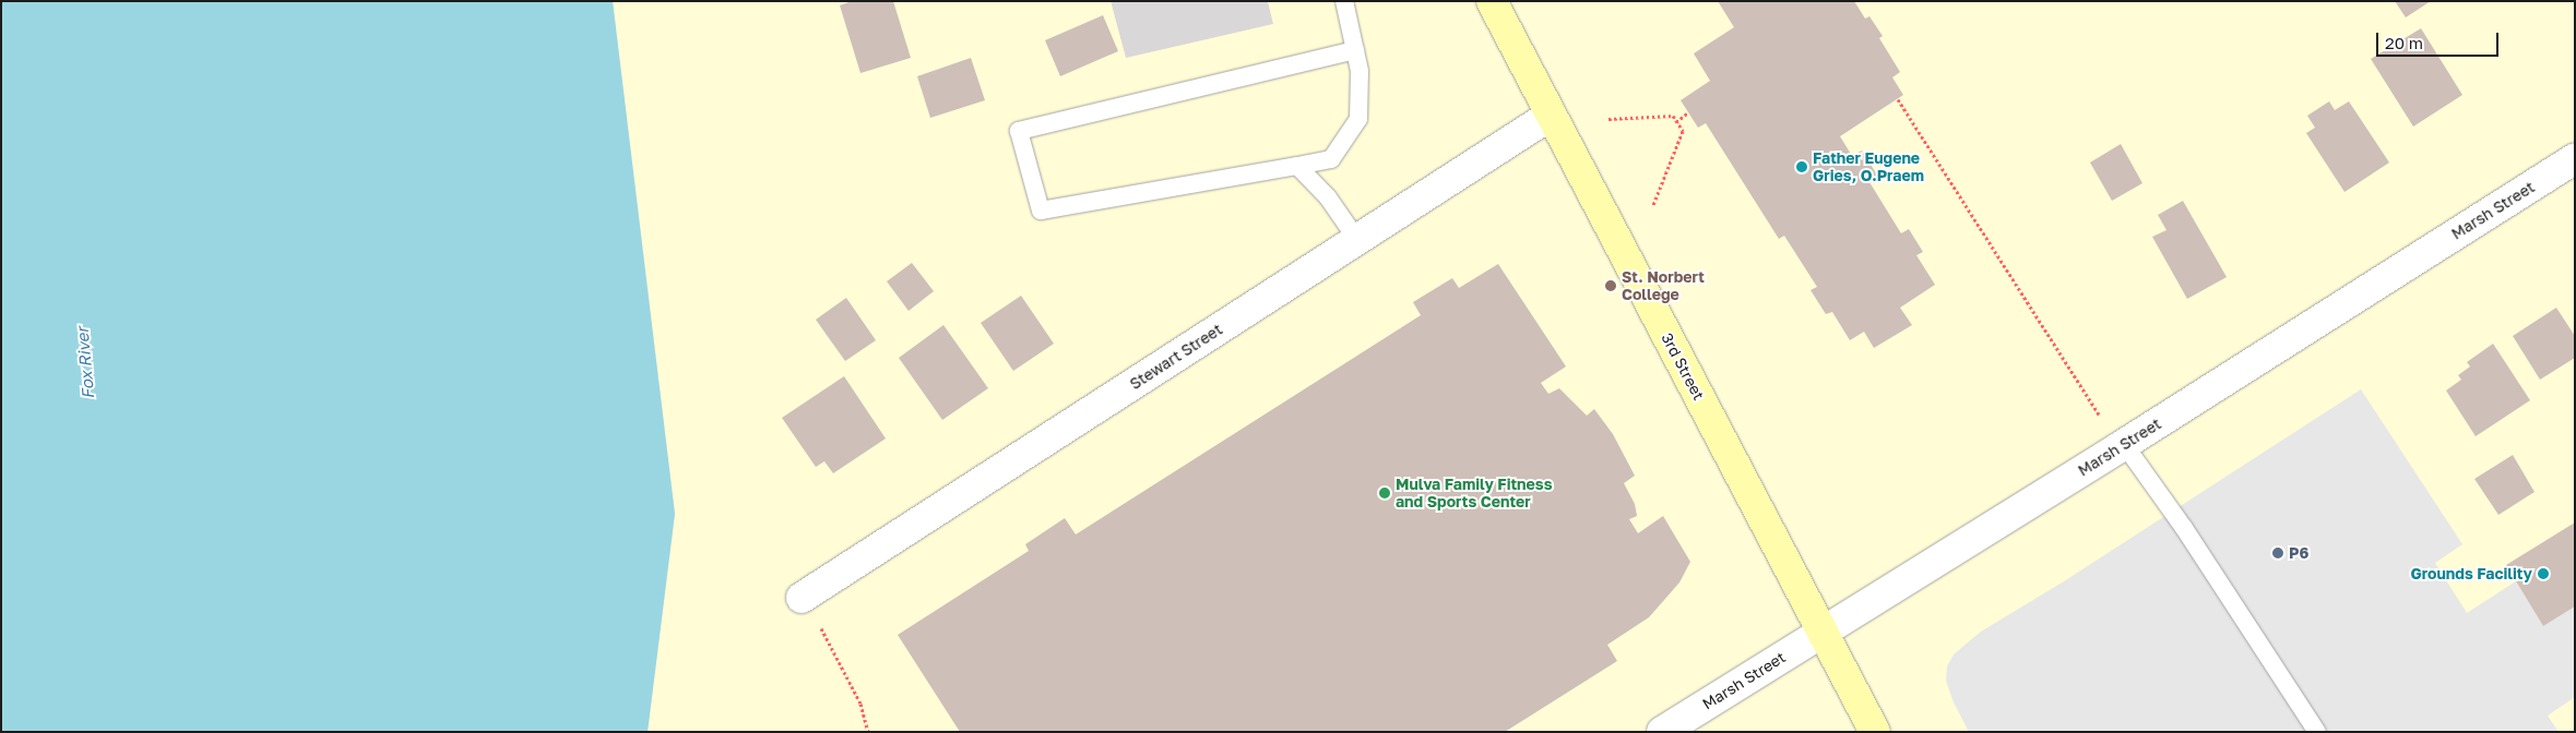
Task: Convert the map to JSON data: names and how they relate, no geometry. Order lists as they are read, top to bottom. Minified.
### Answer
{"streets":{"main road":["3rd Street"],"street":["Marsh Street","Stewart Street"]},"crossings":[["Marsh Street","3rd Street"],["Stewart Street","3rd Street"]],"water":["Fox River"],"places":["Father Eugene Gries, O.Praem","St. Norbert College","Mulva Family Fitness and Sports Center","P6","Grounds Facility"],"scale_bar":"20 m"}
